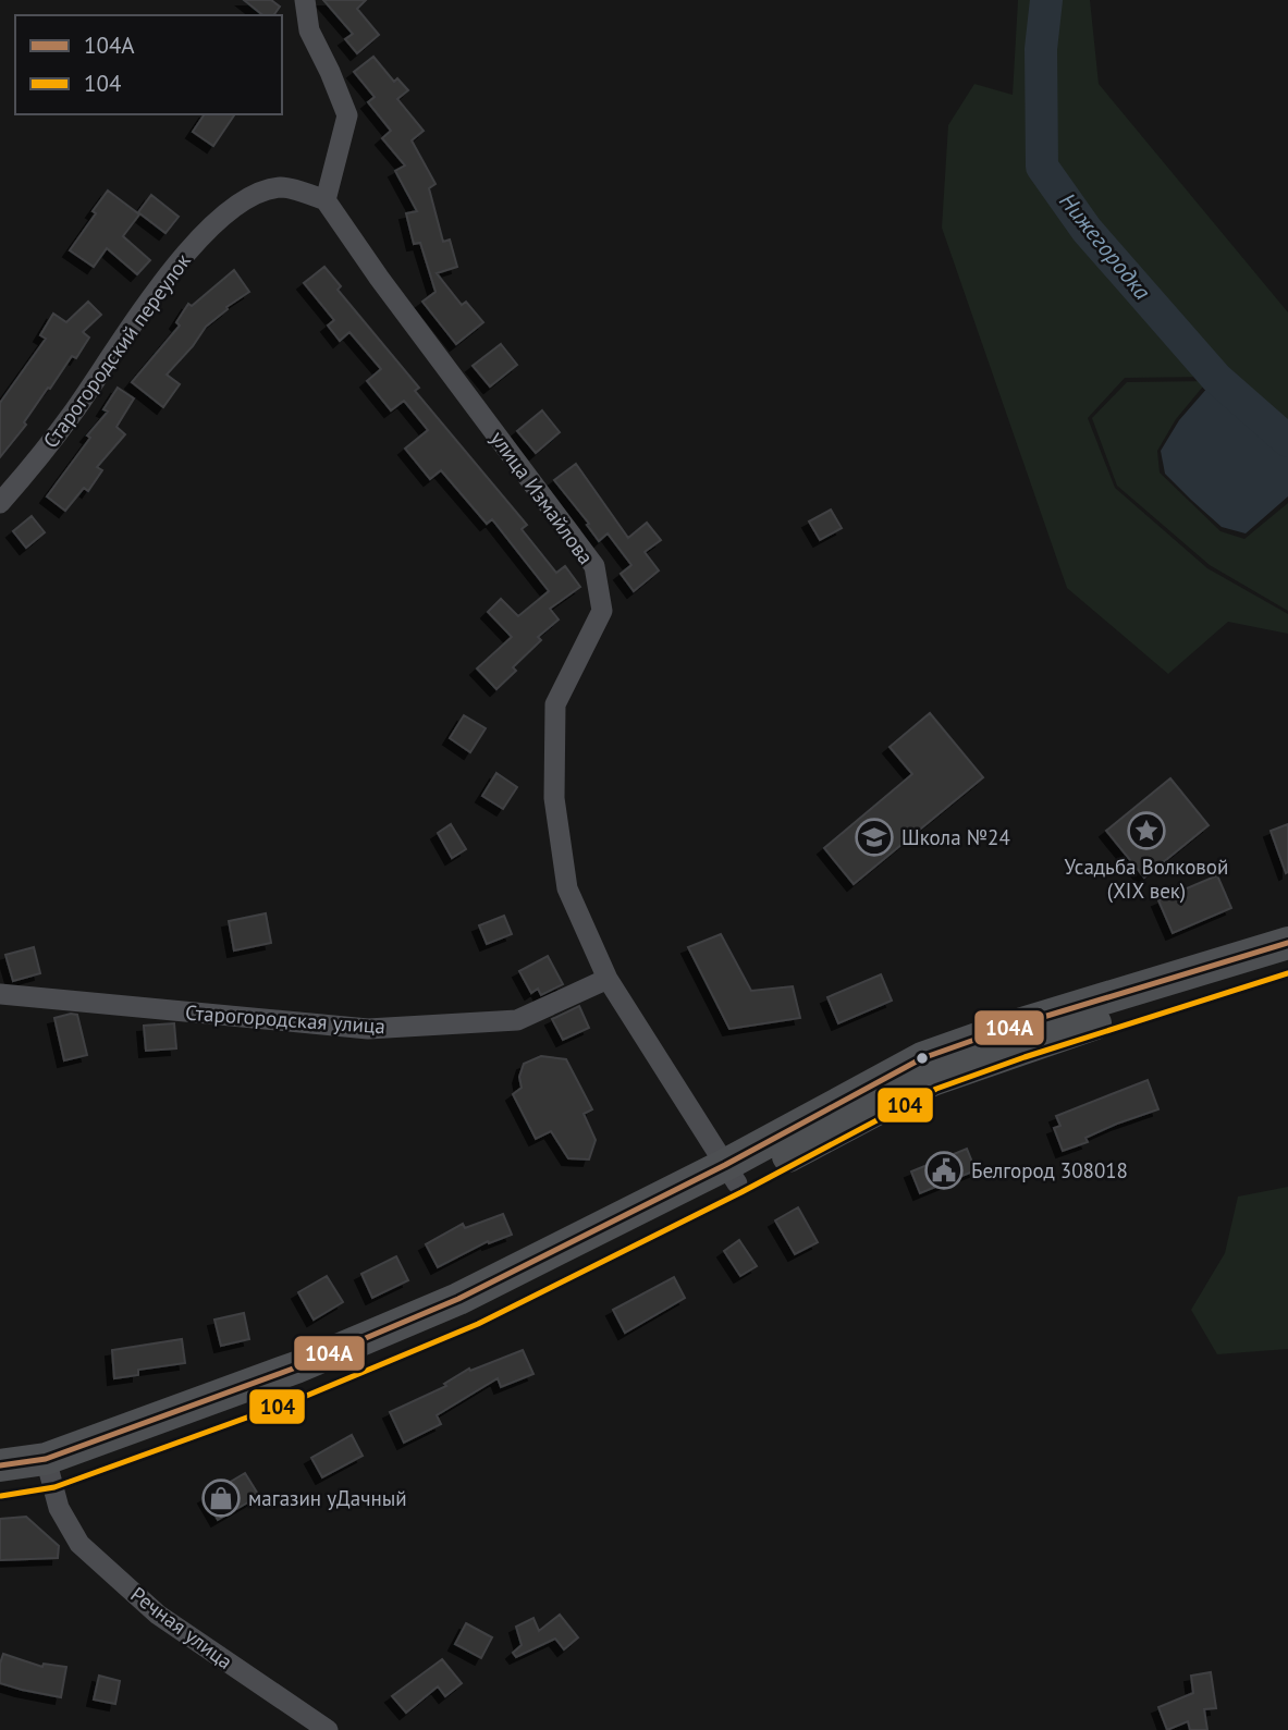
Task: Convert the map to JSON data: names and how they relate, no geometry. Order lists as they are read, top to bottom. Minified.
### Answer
{"streets":{"street":["Старогородский переулок","улица Измайлова","Старогородская улица","Речная улица"]},"crossings":[["Старогородский переулок","улица Измайлова"],["улица Измайлова","Старогородская улица"]],"water":["Нижегородка"],"places":{"place":["Усадьба Волковой (XIX век)"],"school or university":["Школа №24"],"public building":["Белгород 308018"],"shop":["магазин уДачный"]},"lines":["transit line 104А","transit line 104"],"legend":["104А","104"]}
